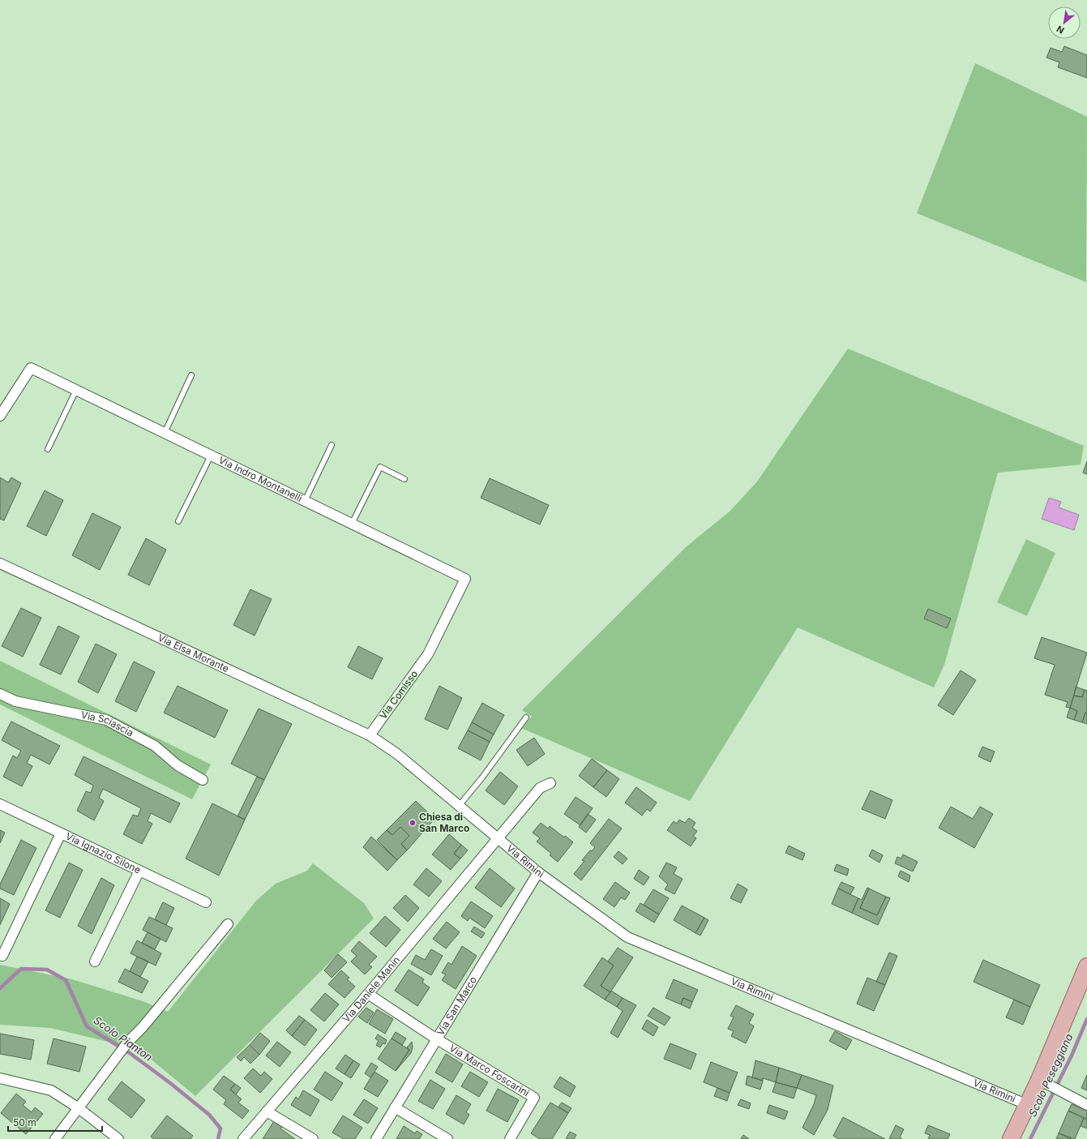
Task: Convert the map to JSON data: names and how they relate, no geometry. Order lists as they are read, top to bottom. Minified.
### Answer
{"streets":{"street":["Via Indro Montanelli","Via Elsa Morante","Via Comisso","Via Sciascia","Via Ignazio Silone","Via Rimini","Via Daniele Manin","Via San Marco","Via Marco Foscarini"]},"crossings":[["Via Indro Montanelli","Via Comisso"],["Via Elsa Morante","Via Comisso"],["Via Elsa Morante","Via Rimini"],["Via Rimini","Via Daniele Manin"],["Via Rimini","Via San Marco"],["Via San Marco","Via Marco Foscarini"]],"water":["Scolo Pianton","Scolo Peseggiana"],"places":["Chiesa di San Marco"],"scale_bar":"50 m","north":"bottom left"}
